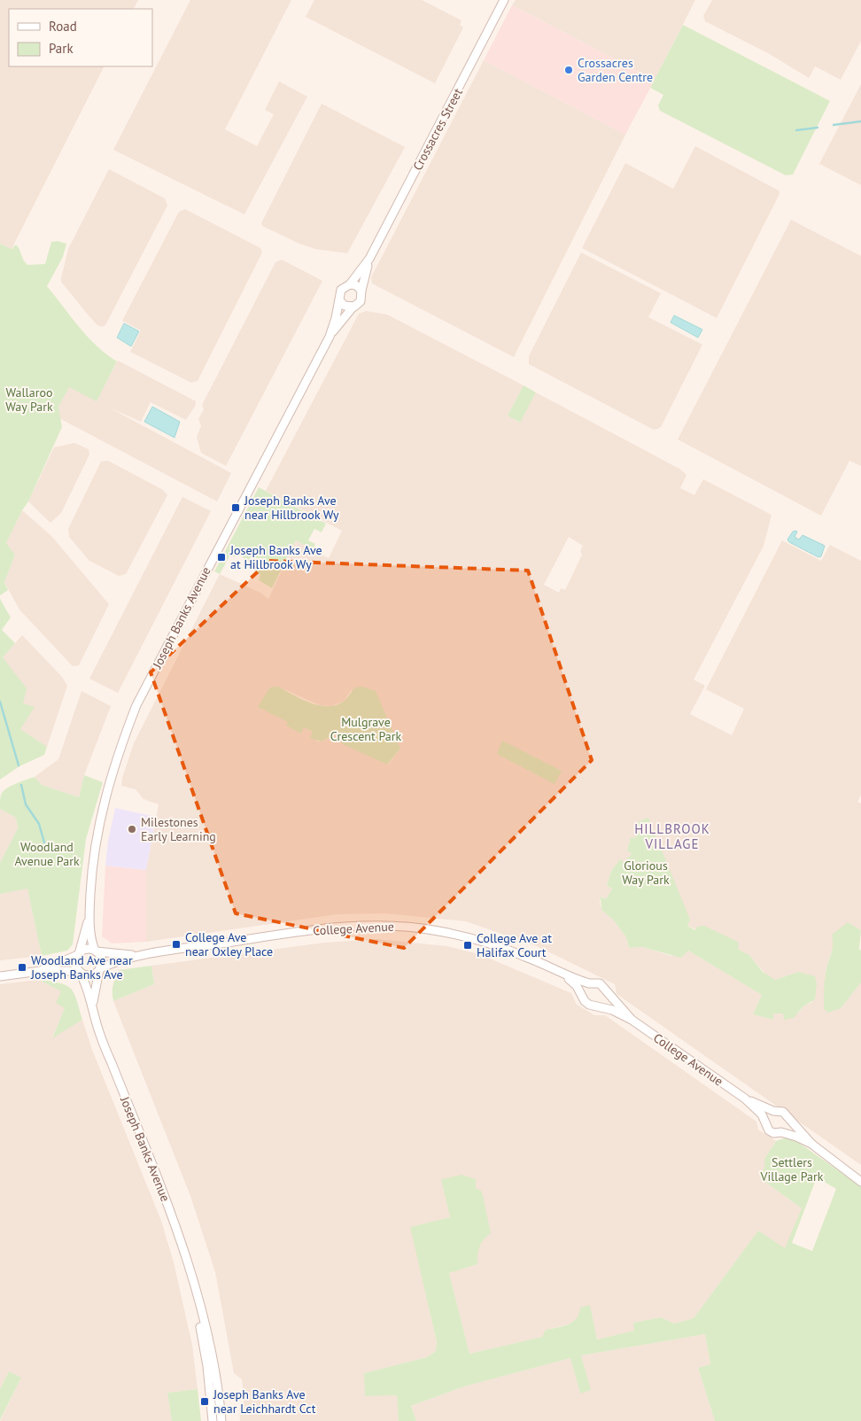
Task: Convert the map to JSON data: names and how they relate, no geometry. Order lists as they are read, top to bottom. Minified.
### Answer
{"streets":{"street":["Crossacres Street","Joseph Banks Avenue","College Avenue"]},"crossings":[["Crossacres Street","Joseph Banks Avenue"],["Joseph Banks Avenue","College Avenue"]],"districts":["HILLBROOK VILLAGE"],"parks":["Wallaroo Way Park","Mulgrave Crescent Park","Woodland Avenue Park","Glorious Way Park","Settlers Village Park"],"places":{"other":["Crossacres Garden Centre","Milestones Early Learning"],"transit":["Joseph Banks Ave near Hillbrook Wy","Joseph Banks Ave at Hillbrook Wy","College Ave near Oxley Place","College Ave at Halifax Court","Woodland Ave near Joseph Banks Ave","Joseph Banks Ave near Leichhardt Cct"]},"legend":["Road","Park"]}
